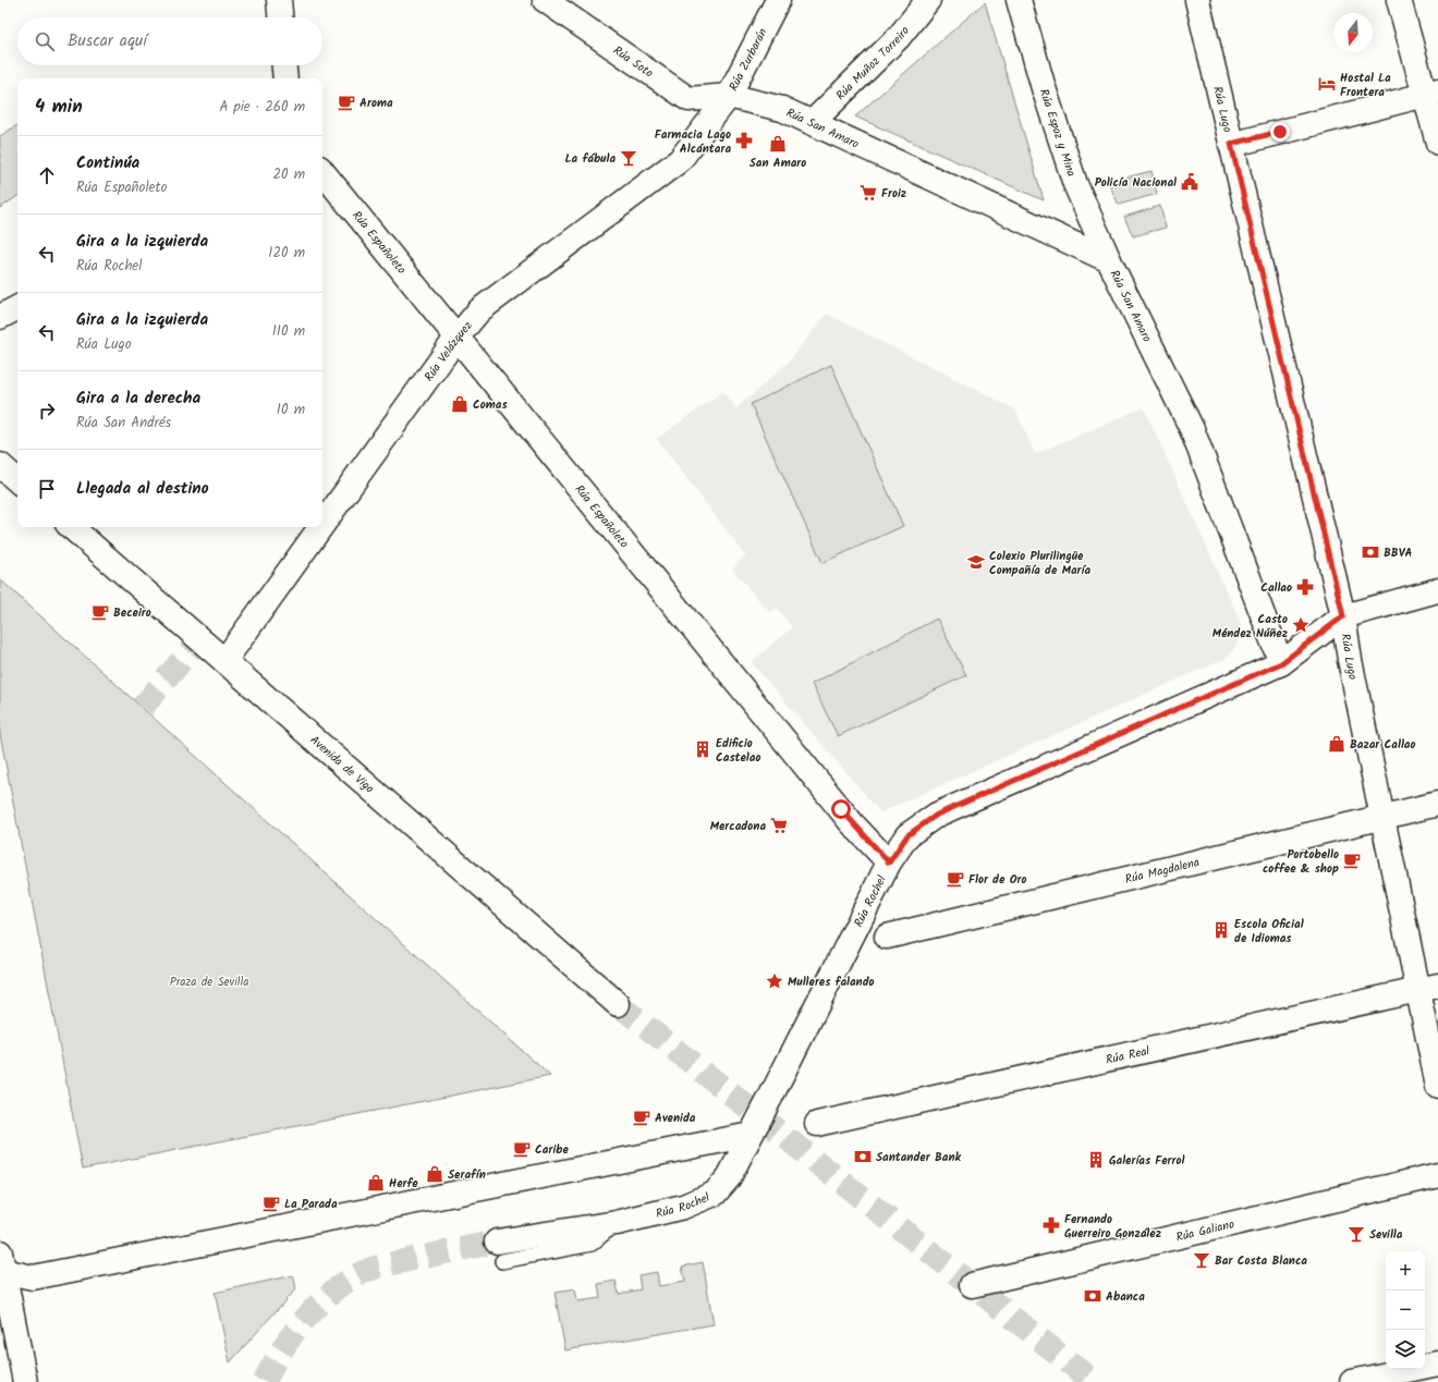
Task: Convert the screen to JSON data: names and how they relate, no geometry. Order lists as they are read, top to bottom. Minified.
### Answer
{"streets":{"street":["Rúa Zurbarán","Rúa Soto","Rúa Muñoz Torreiro","Rúa Lugo","Rúa San Amaro","Rúa Espoz y Mina","Rúa Españoleto","Rúa Velázquez","Avenida de Vigo","Rúa Magdalena","Rúa Rochel","Rúa Real","Rúa Galiano"]},"crossings":[["Rúa Zurbarán","Rúa Soto"],["Rúa Zurbarán","Rúa San Amaro"],["Rúa Zurbarán","Rúa Velázquez"],["Rúa Soto","Rúa San Amaro"],["Rúa Soto","Rúa Velázquez"],["Rúa Muñoz Torreiro","Rúa San Amaro"],["Rúa Lugo","Rúa Magdalena"],["Rúa Lugo","Rúa Rochel"],["Rúa Lugo","Rúa Real"],["Rúa San Amaro","Rúa Espoz y Mina"],["Rúa San Amaro","Rúa Velázquez"],["Rúa San Amaro","Rúa Rochel"],["Rúa Españoleto","Rúa Velázquez"],["Rúa Españoleto","Rúa Rochel"],["Rúa Velázquez","Avenida de Vigo"]],"parks":["Praza de Sevilla"],"places":{"hotel":["Hostal La Frontera"],"cafe":["Aroma","Beceiro","Portobello coffee & shop","Flor de Oro","Avenida","Caribe","La Parada"],"pharmacy":["Farmacia Lago Alcántara","Callao","Fernando Guerreiro González"],"shop":["San Amaro","Comas","Bazar Callao","Serafín","Herfe"],"bar":["La fábula","Sevilla","Bar Costa Blanca"],"public building":["Policía Nacional"],"supermarket":["Froiz","Mercadona"],"bank":["BBVA","Santander Bank","Abanca"],"school or university":["Colexio Plurilingüe Compañía de María"],"place":["Casto Méndez Núñez","Mulleres falando"],"building":["Edificio Castelao","Escola Oficial de Idiomas","Galerías Ferrol"]},"north":"bottom","page":{"search":"Buscar aquí","heading":["4 min","A pie · 260 m"],"list":[["Continúa","Rúa Españoleto","20 m"],["Gira a la izquierda","Rúa Rochel","120 m"],["Gira a la izquierda","Rúa Lugo","110 m"],["Gira a la derecha","Rúa San Andrés","10 m"],"Llegada al destino"],"map_buttons":["+","−"]}}
